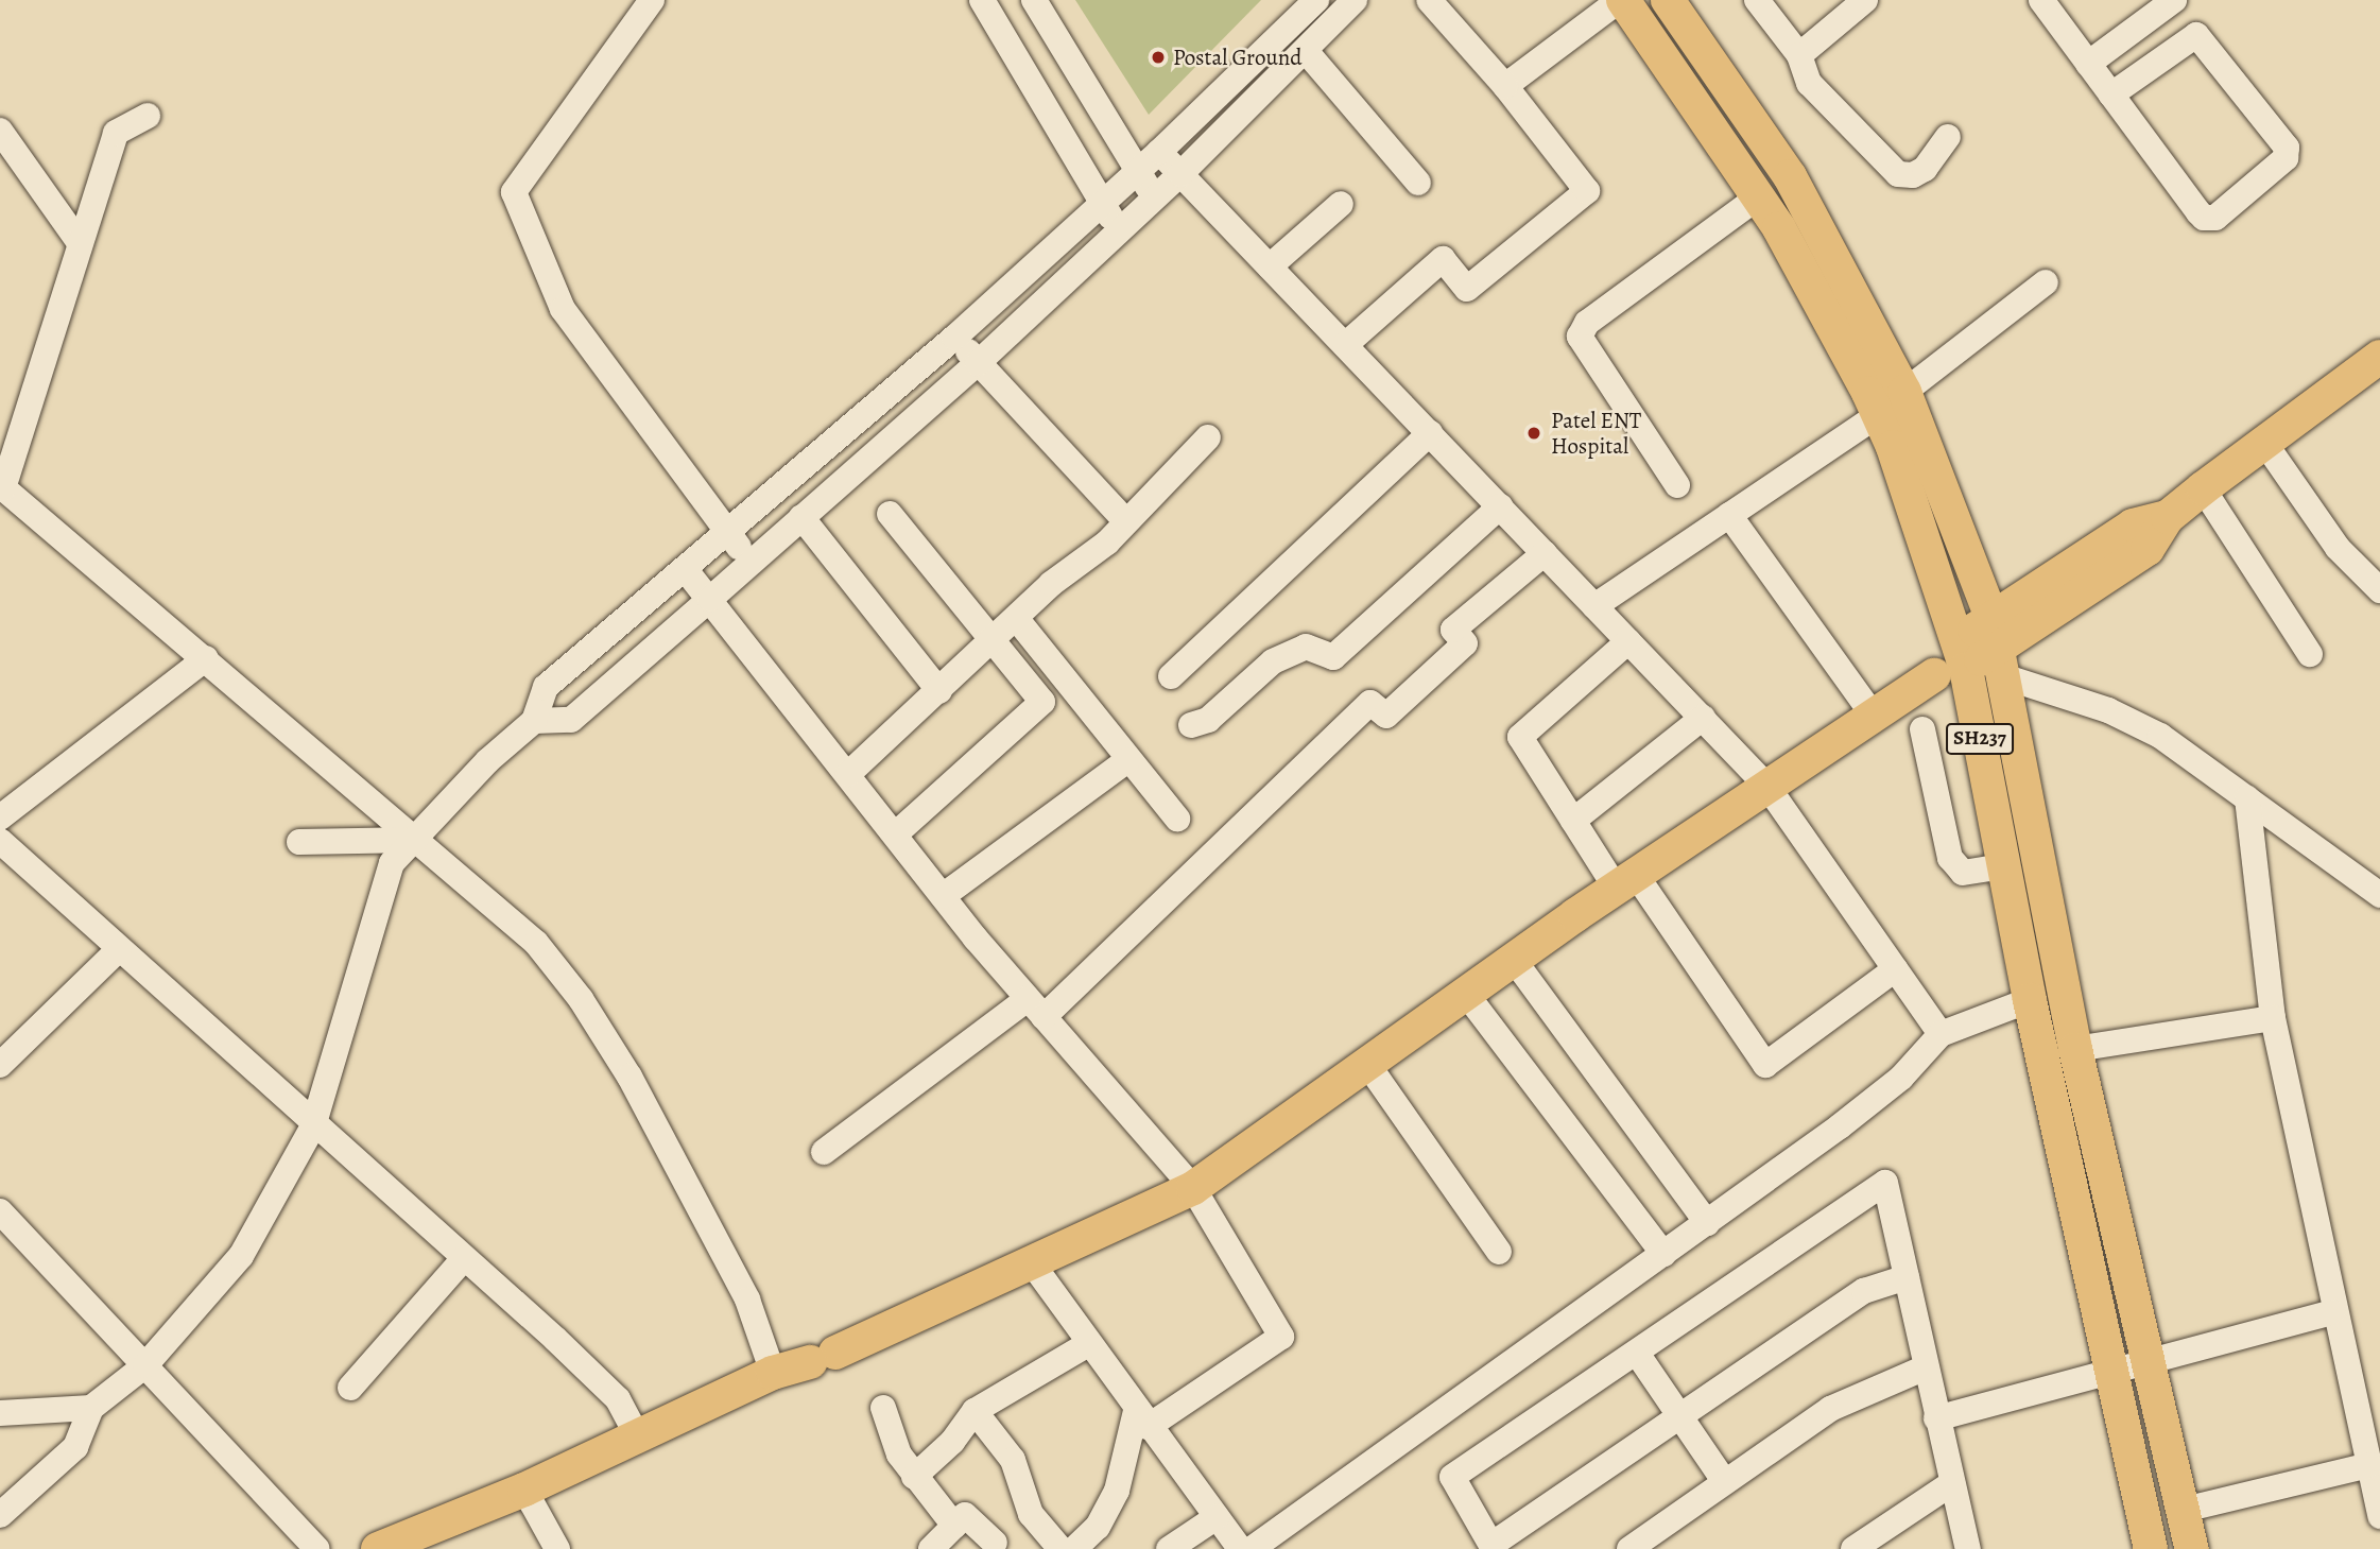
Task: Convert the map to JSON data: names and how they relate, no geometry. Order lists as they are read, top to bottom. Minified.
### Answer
{"streets":{"main road":["SH237"]},"places":["Postal Ground","Patel ENT Hospital"]}
